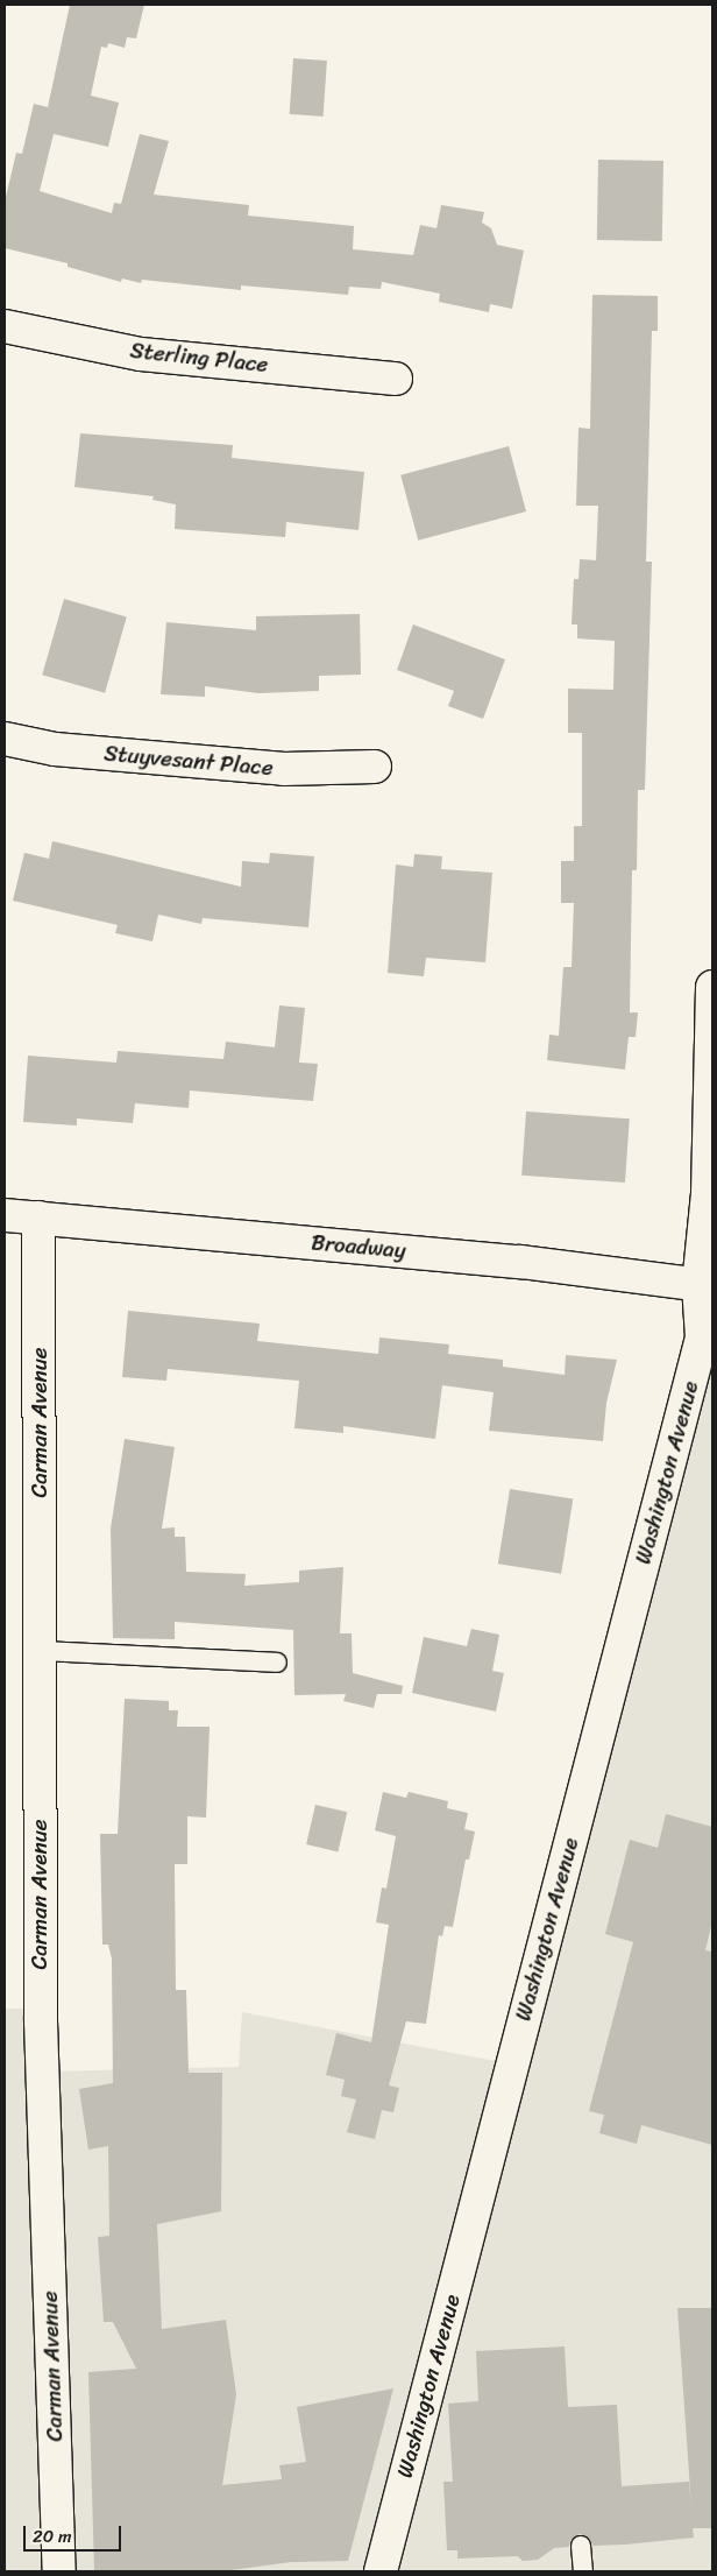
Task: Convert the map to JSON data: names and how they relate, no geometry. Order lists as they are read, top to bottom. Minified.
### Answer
{"streets":{"street":["Sterling Place","Stuyvesant Place","Broadway","Carman Avenue","Washington Avenue"]},"crossings":[["Broadway","Carman Avenue"],["Broadway","Washington Avenue"]],"scale_bar":"20 m"}
